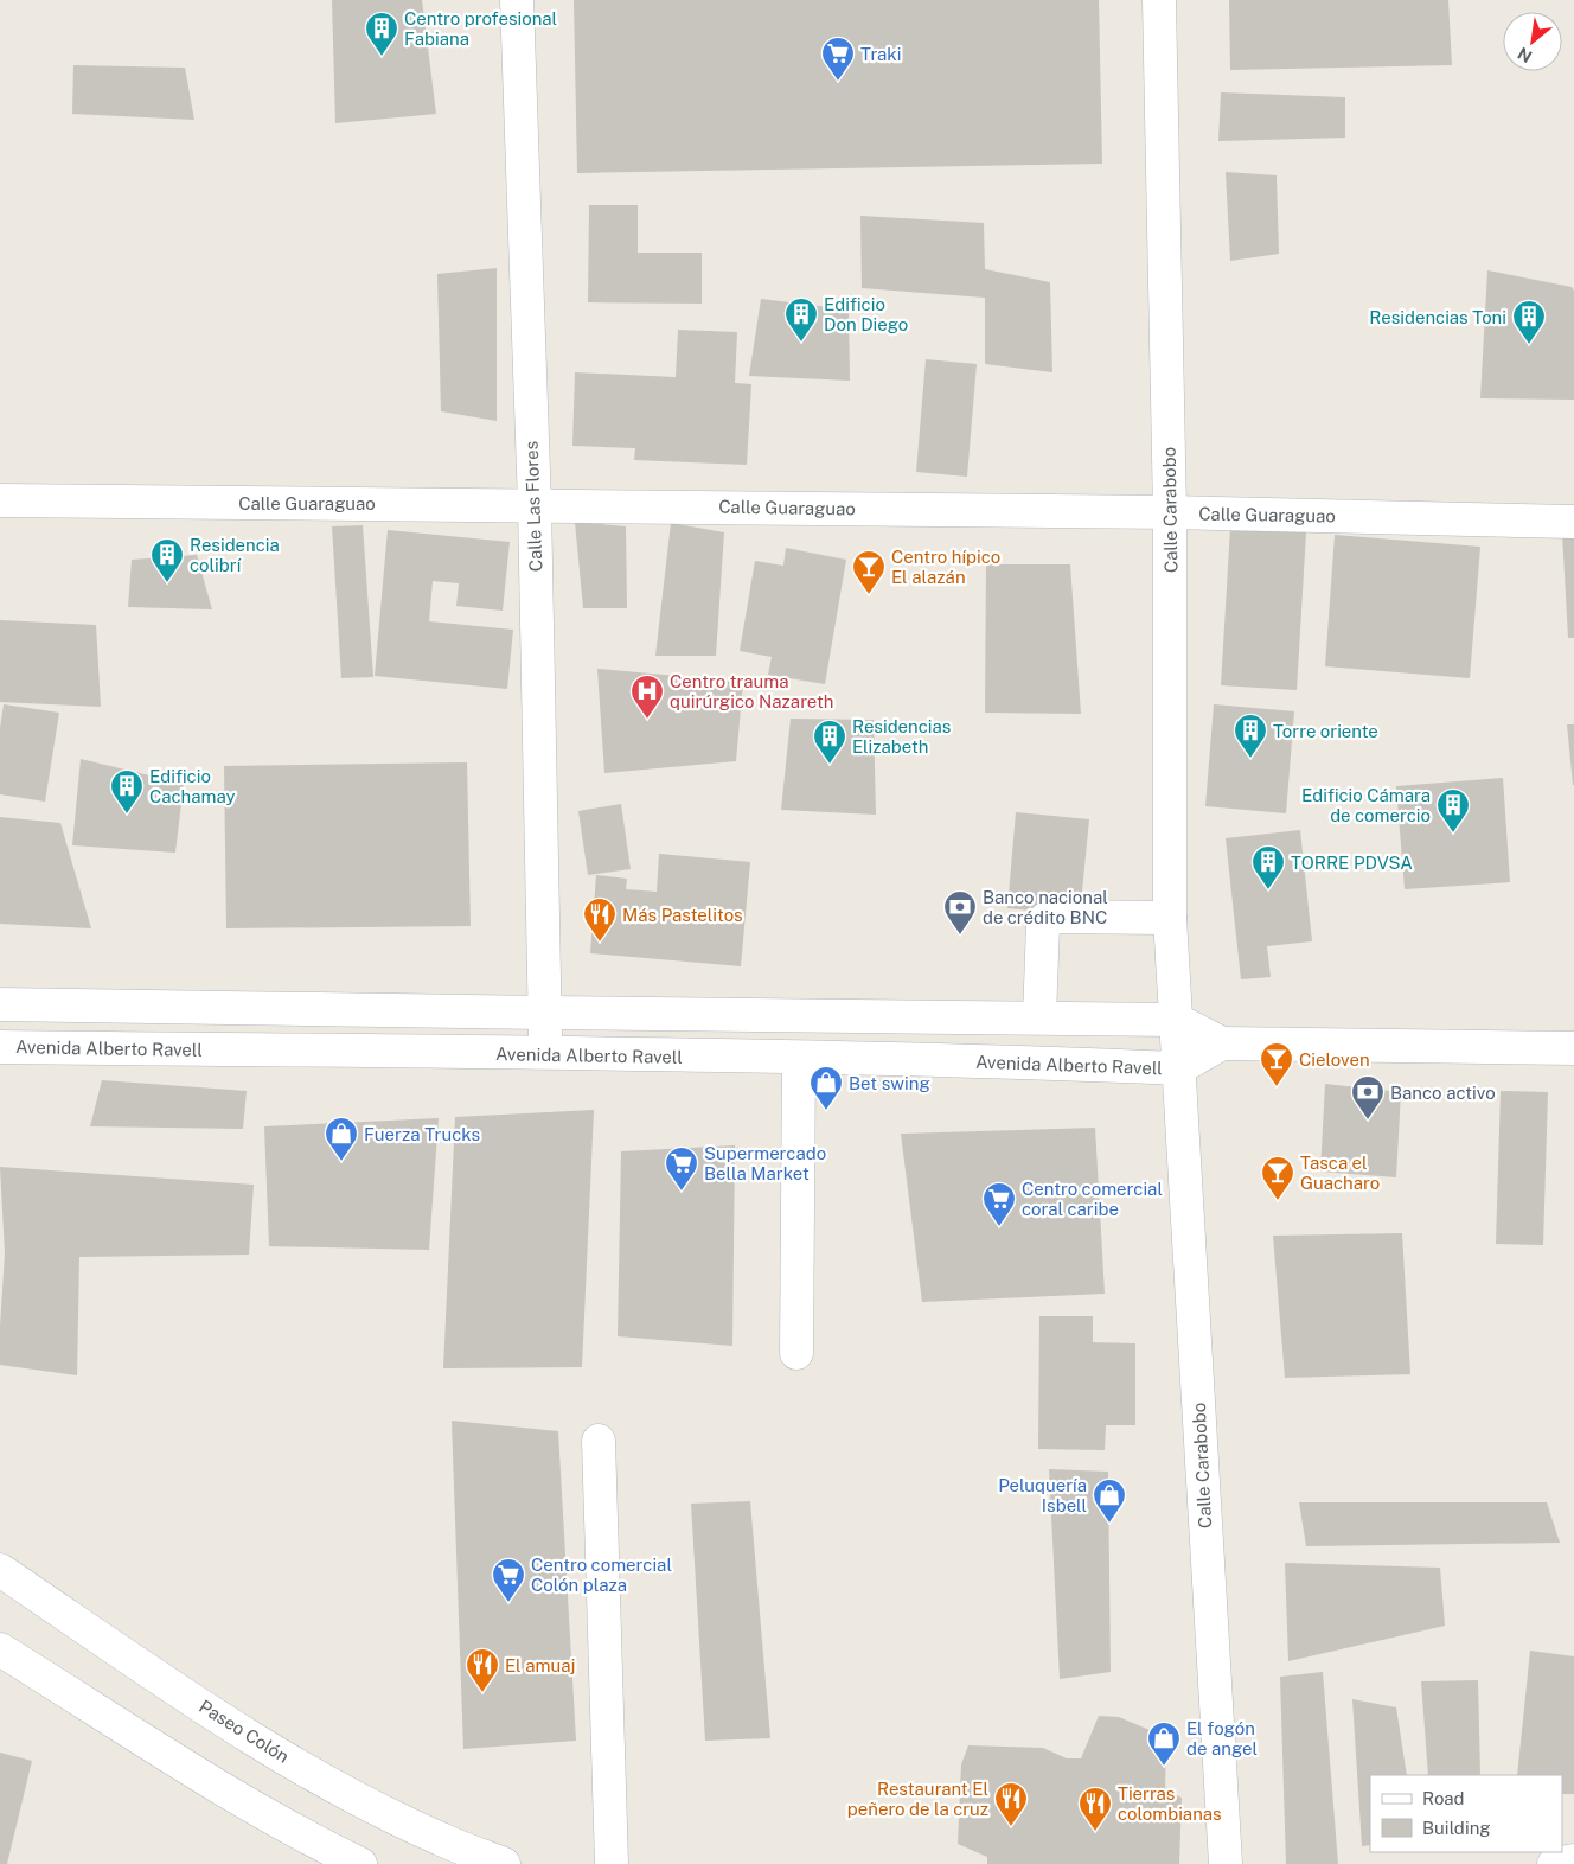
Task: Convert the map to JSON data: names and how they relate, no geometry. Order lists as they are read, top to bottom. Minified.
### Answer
{"streets":{"street":["Calle Guaraguao","Calle Las Flores","Calle Carabobo","Avenida Alberto Ravell","Paseo Colón"]},"crossings":[["Calle Guaraguao","Calle Las Flores"],["Calle Guaraguao","Calle Carabobo"],["Calle Las Flores","Avenida Alberto Ravell"],["Calle Carabobo","Avenida Alberto Ravell"]],"places":{"building":["Centro profesional Fabiana","Edificio Don Diego","Residencias Toni","Residencia colibrí","Torre oriente","Residencias Elizabeth","Edificio Cachamay","Edificio Cámara de comercio","TORRE PDVSA"],"supermarket":["Traki","Supermercado Bella Market","Centro comercial coral caribe","Centro comercial Colón plaza"],"bar":["Centro hípico El alazán","Cieloven","Tasca el Guacharo"],"hospital":["Centro trauma quirúrgico Nazareth"],"bank":["Banco nacional de crédito BNC","Banco activo"],"restaurant":["Más Pastelitos","El amuaj","Restaurant El peñero de la cruz","Tierras colombianas"],"shop":["Bet swing","Fuerza Trucks","Peluquería Isbell","El fogón de angel"]},"legend":["Road","Building"],"north":"bottom left"}
